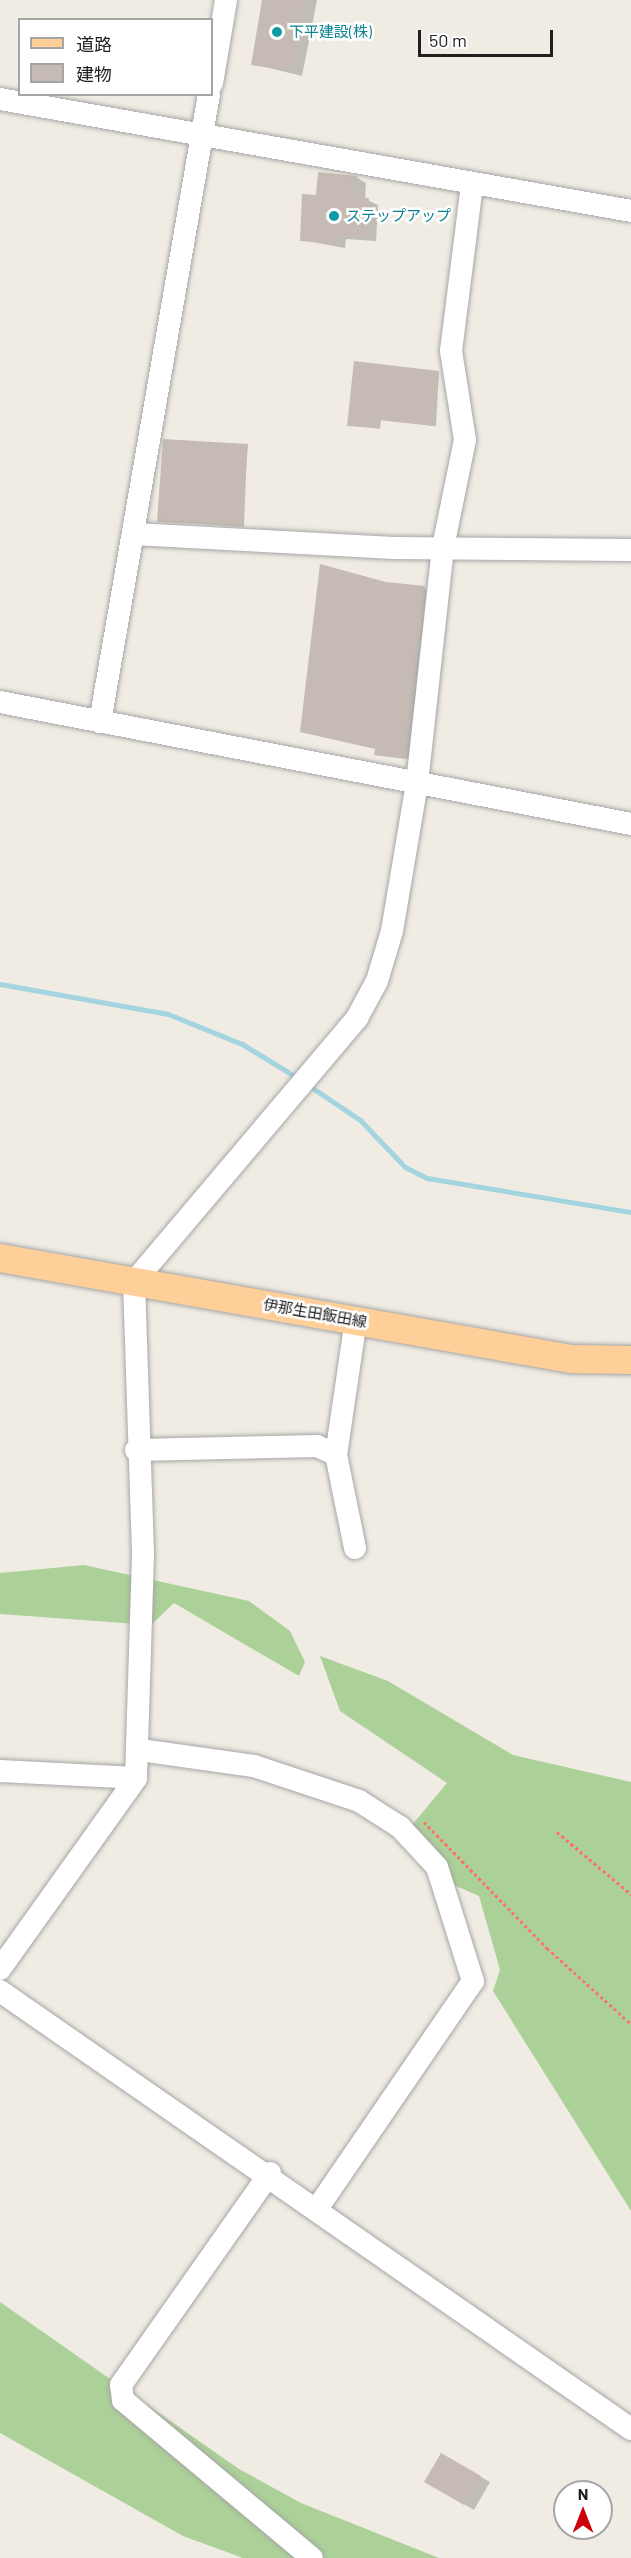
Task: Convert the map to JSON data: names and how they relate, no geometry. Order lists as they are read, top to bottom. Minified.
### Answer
{"streets":{"main road":["伊那生田飯田線"]},"places":["下平建設(株)","ステップアップ"],"legend":["道路","建物"],"scale_bar":"50 m","north":"top"}
